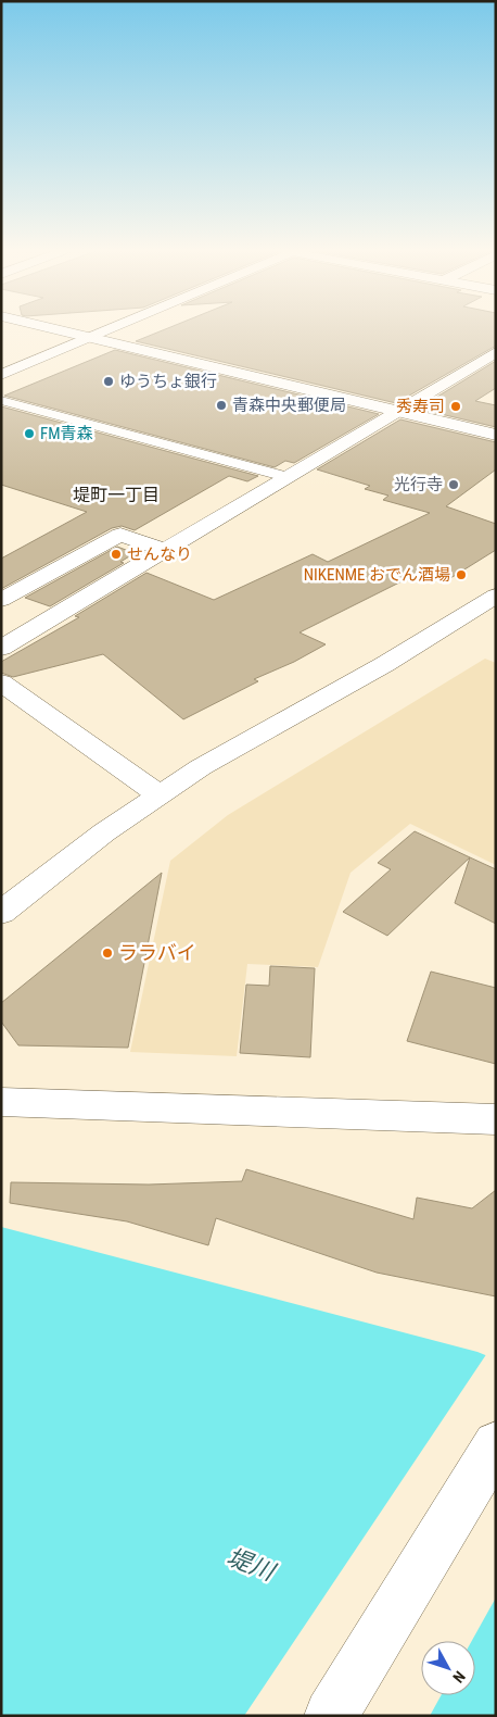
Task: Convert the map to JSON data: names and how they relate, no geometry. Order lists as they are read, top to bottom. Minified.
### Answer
{"districts":["堤町一丁目"],"water":["堤川"],"places":["ゆうちょ銀行","青森中央郵便局","秀寿司","FM青森","光行寺","せんなり","NIKENME おでん酒場","ララバイ"],"north":"bottom right"}
